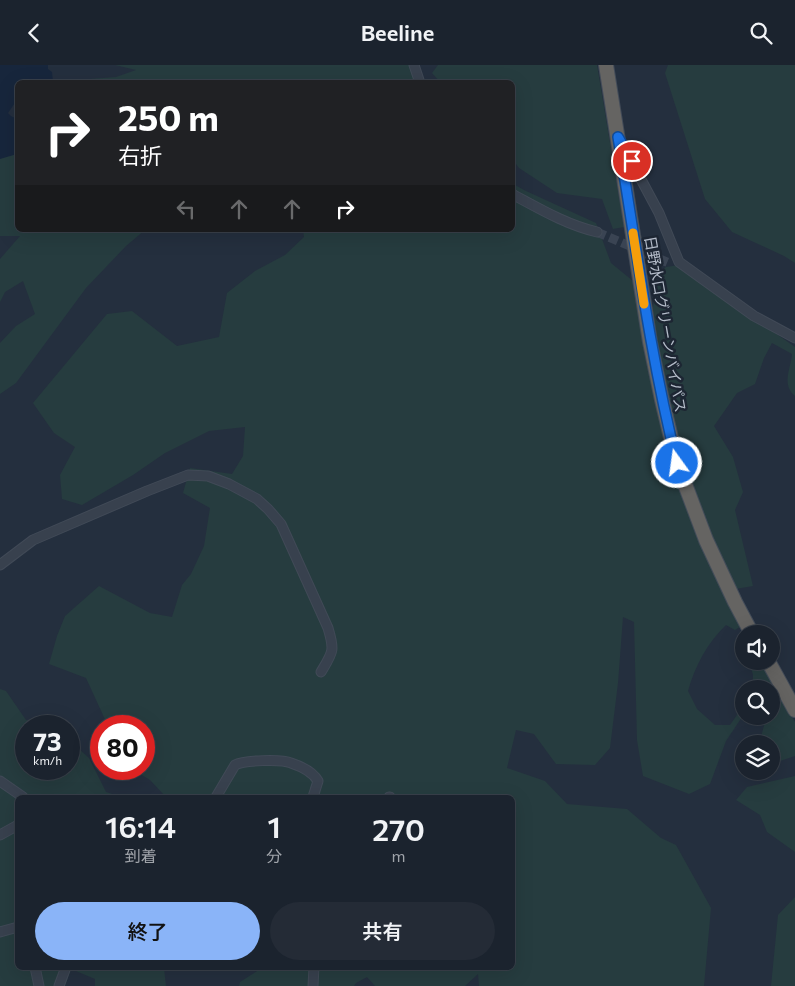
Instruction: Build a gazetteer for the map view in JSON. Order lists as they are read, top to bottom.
{
  "streets": {
    "highway": ["日野水口グリーンバイパス"]
  },
  "page": {
    "header": "Beeline",
    "turn": ["250 m", "右折"],
    "speed": "73 km/h",
    "limit": "80",
    "eta": [
      "16:14",
      "到着",
      "1",
      "分",
      "270",
      "m"
    ],
    "buttons": ["終了", "共有"]
  }
}
